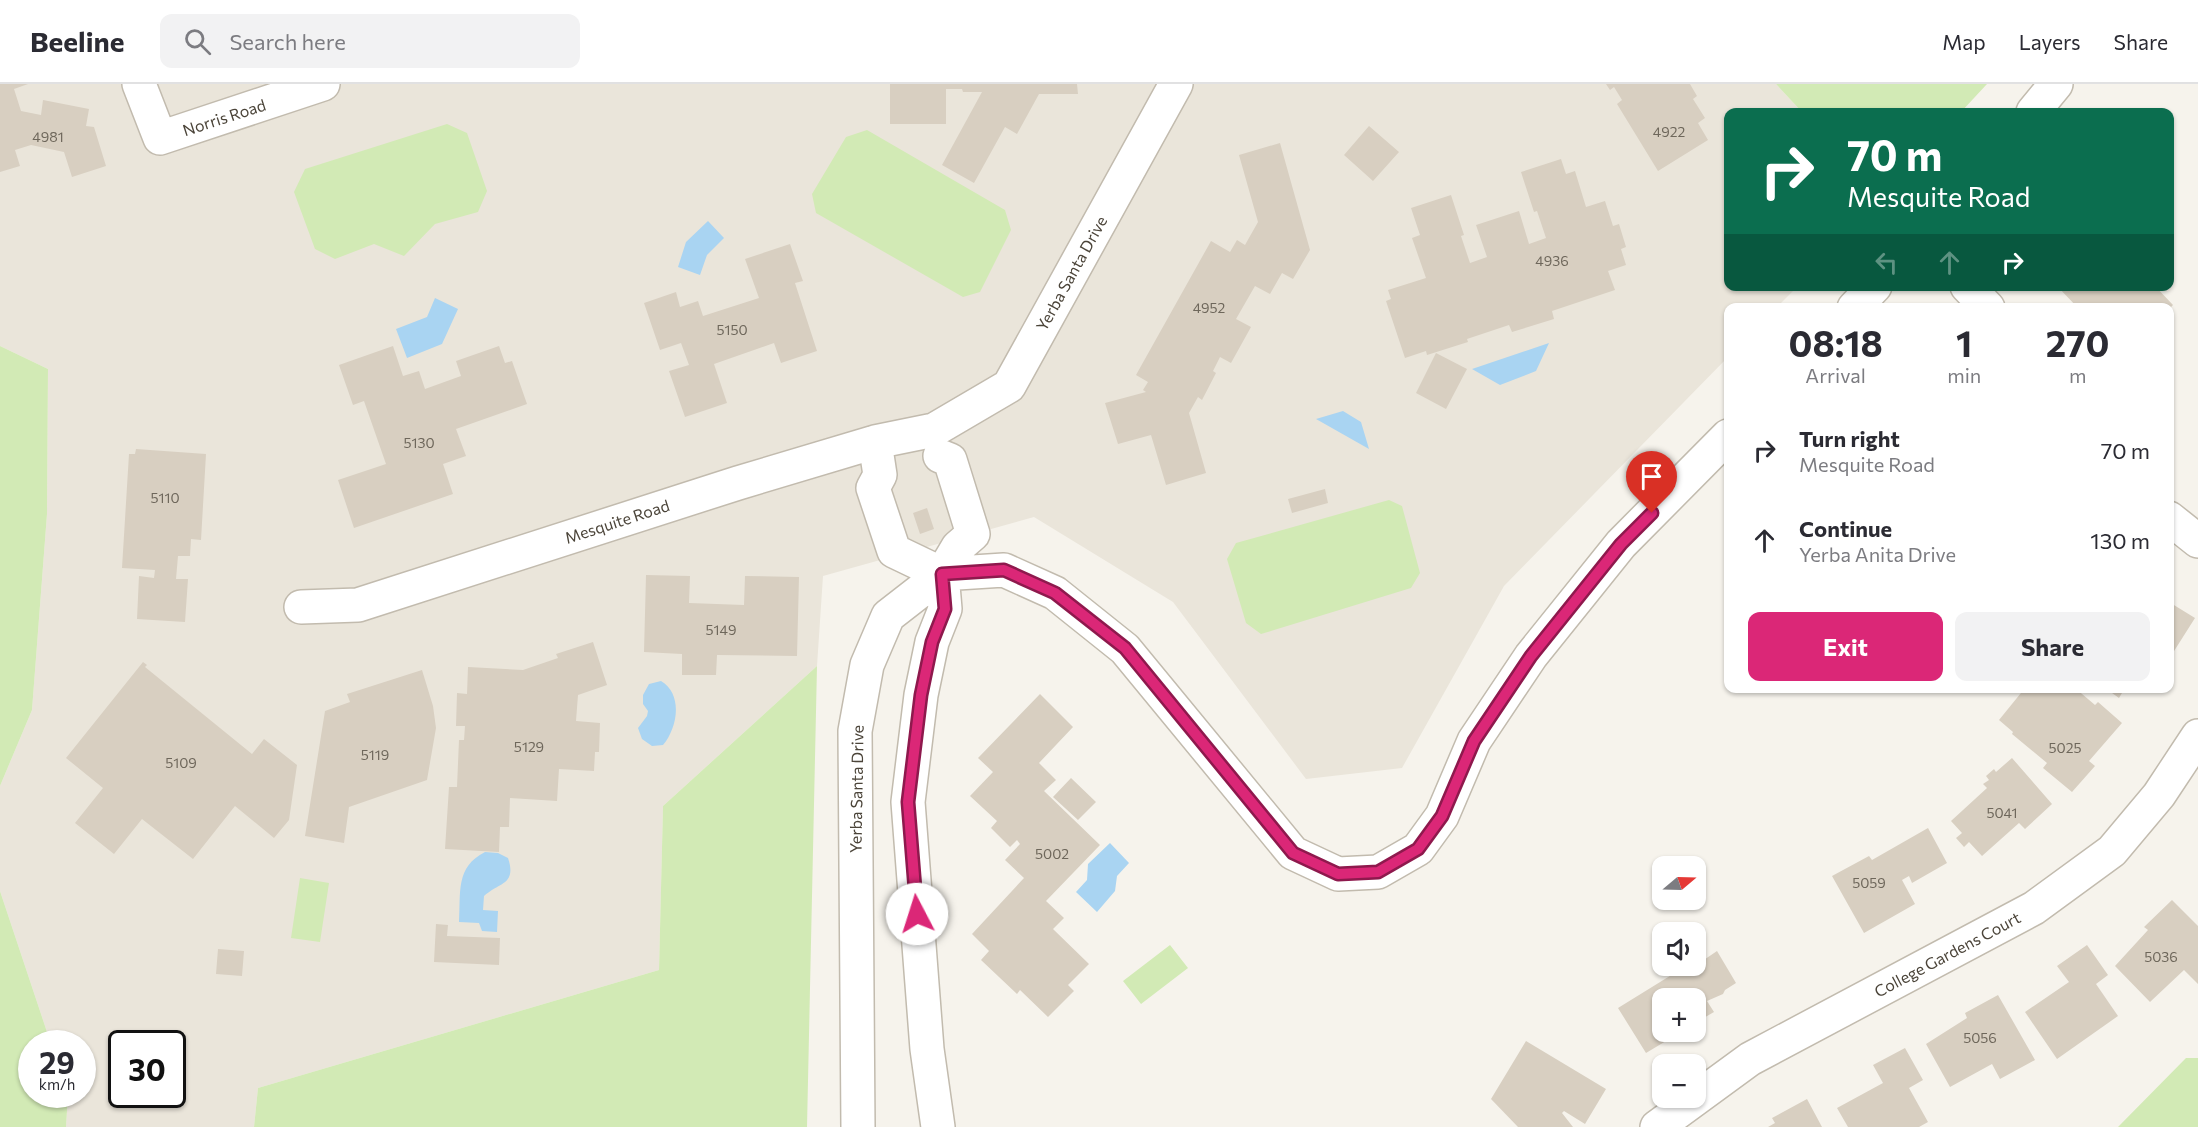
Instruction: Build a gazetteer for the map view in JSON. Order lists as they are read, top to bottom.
{
  "streets": {
    "street": [
      "Norris Road",
      "Yerba Santa Drive",
      "Mesquite Road",
      "College Gardens Court"
    ]
  },
  "crossings": [
    ["Yerba Santa Drive", "Mesquite Road"]
  ],
  "house_numbers": [
    "4922",
    "4981",
    "4936",
    "4952",
    "5150",
    "5130",
    "5110",
    "5149",
    "5129",
    "5025",
    "5119",
    "5109",
    "5041",
    "5002",
    "5059",
    "5036",
    "5056"
  ],
  "north": "right",
  "page": {
    "header": "Beeline",
    "search": "Search here",
    "nav": ["Map", "Layers", "Share"],
    "turn": ["70 m", "Mesquite Road"],
    "eta": [
      "08:18",
      "Arrival",
      "1",
      "min",
      "270",
      "m"
    ],
    "list": [
      {
        "name": "Turn right",
        "note": "Mesquite Road",
        "value": "70 m"
      },
      {
        "name": "Continue",
        "note": "Yerba Anita Drive",
        "value": "130 m"
      }
    ],
    "buttons": ["Exit", "Share"],
    "map_buttons": ["+", "−"],
    "speed": "29 km/h",
    "limit": "30"
  }
}
